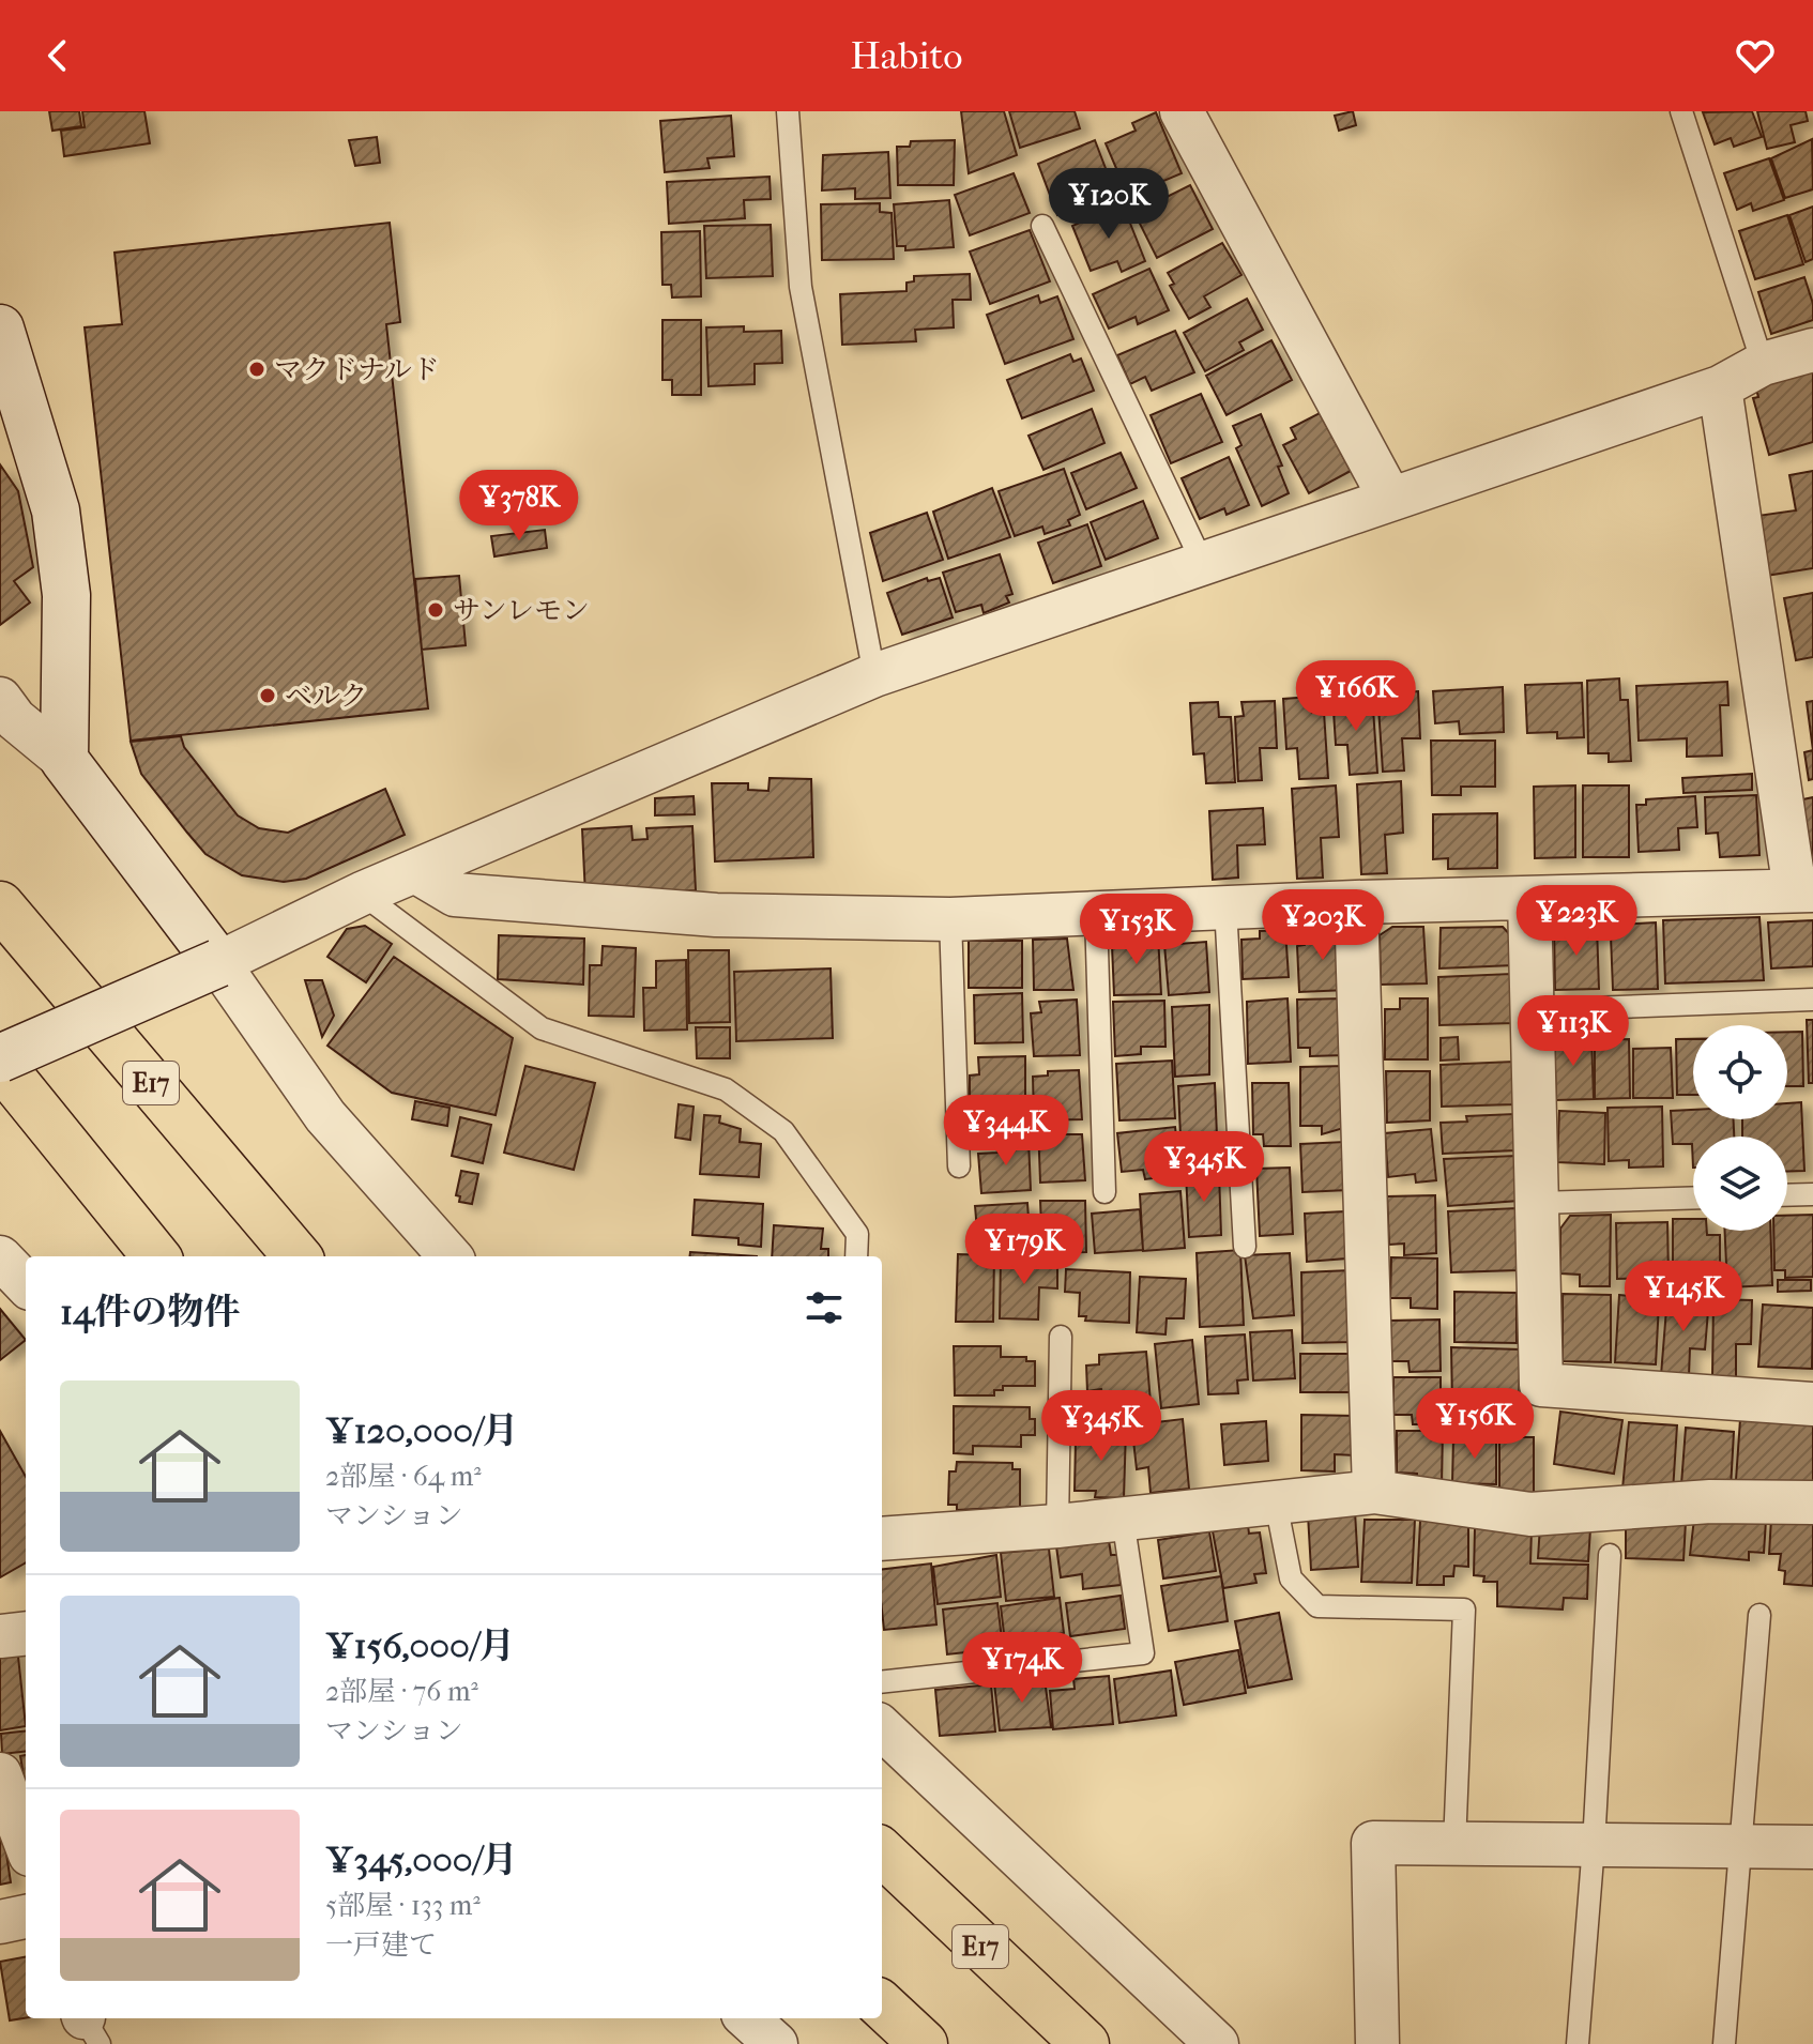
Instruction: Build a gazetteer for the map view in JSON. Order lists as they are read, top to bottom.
{
  "streets": {
    "highway": ["E17"]
  },
  "places": ["マクドナルド", "サンレモン", "ベルク"],
  "page": {
    "header": "Habito",
    "price": [
      "¥120K",
      "¥378K",
      "¥166K",
      "¥223K",
      "¥203K",
      "¥153K",
      "¥113K",
      "¥344K",
      "¥345K",
      "¥179K",
      "¥145K",
      "¥156K",
      "¥345K",
      "¥174K"
    ],
    "heading": "14件の物件",
    "list": [
      {
        "name": "¥120,000/月",
        "note": "2部屋 · 64 m² · マンション"
      },
      {
        "name": "¥156,000/月",
        "note": "2部屋 · 76 m² · マンション"
      },
      {
        "name": "¥345,000/月",
        "note": "5部屋 · 133 m² · 一戸建て"
      }
    ]
  }
}
